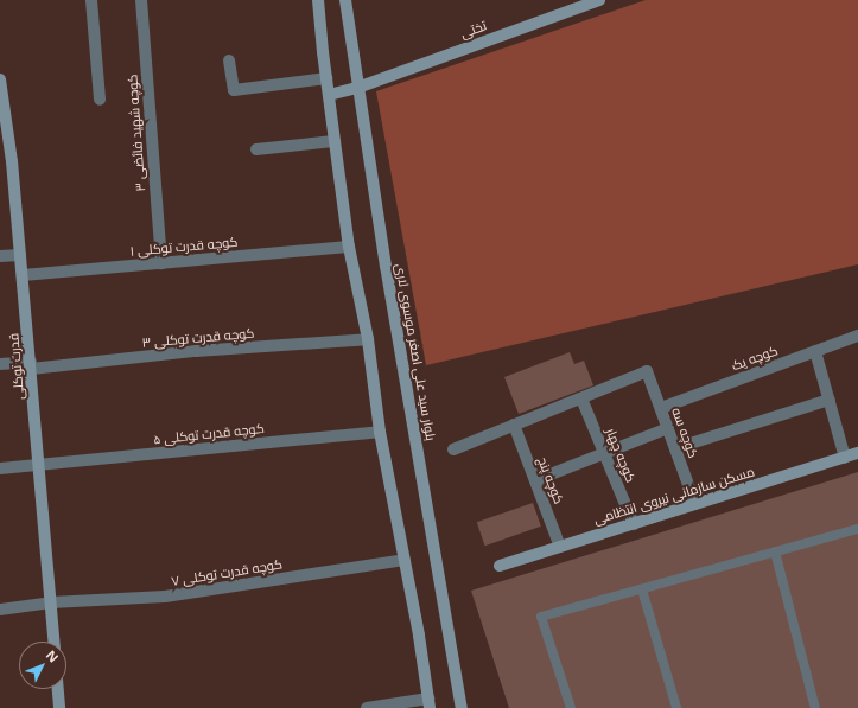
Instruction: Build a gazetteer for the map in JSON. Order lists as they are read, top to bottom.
{
  "streets": {
    "main road": [
      "تختی",
      "بلوار سید علی اصغر موسوی لاری",
      "قدرت توکلی",
      "مسکن سازمانی نیروی انتظامی"
    ],
    "street": [
      "کوچه شهید فائضی ۳",
      "کوچه قدرت توکلی ۱",
      "کوچه قدرت توکلی ۳",
      "کوچه یک",
      "کوچه سه",
      "کوچه قدرت توکلی ۵",
      "کوچه چهار",
      "کوچه پنج",
      "کوچه قدرت توکلی ۷"
    ]
  },
  "crossings": [
    ["تختی", "بلوار سید علی اصغر موسوی لاری"],
    ["کوچه شهید فائضی ۳", "کوچه قدرت توکلی ۱"],
    ["کوچه قدرت توکلی ۱", "قدرت توکلی"],
    ["کوچه قدرت توکلی ۳", "قدرت توکلی"],
    ["کوچه یک", "کوچه سه"],
    ["قدرت توکلی", "کوچه قدرت توکلی ۵"],
    ["قدرت توکلی", "کوچه قدرت توکلی ۷"],
    ["کوچه سه", "کوچه چهار"],
    ["کوچه سه", "مسکن سازمانی نیروی انتظامی"],
    ["کوچه چهار", "مسکن سازمانی نیروی انتظامی"],
    ["کوچه پنج", "مسکن سازمانی نیروی انتظامی"]
  ],
  "north": "top right"
}
